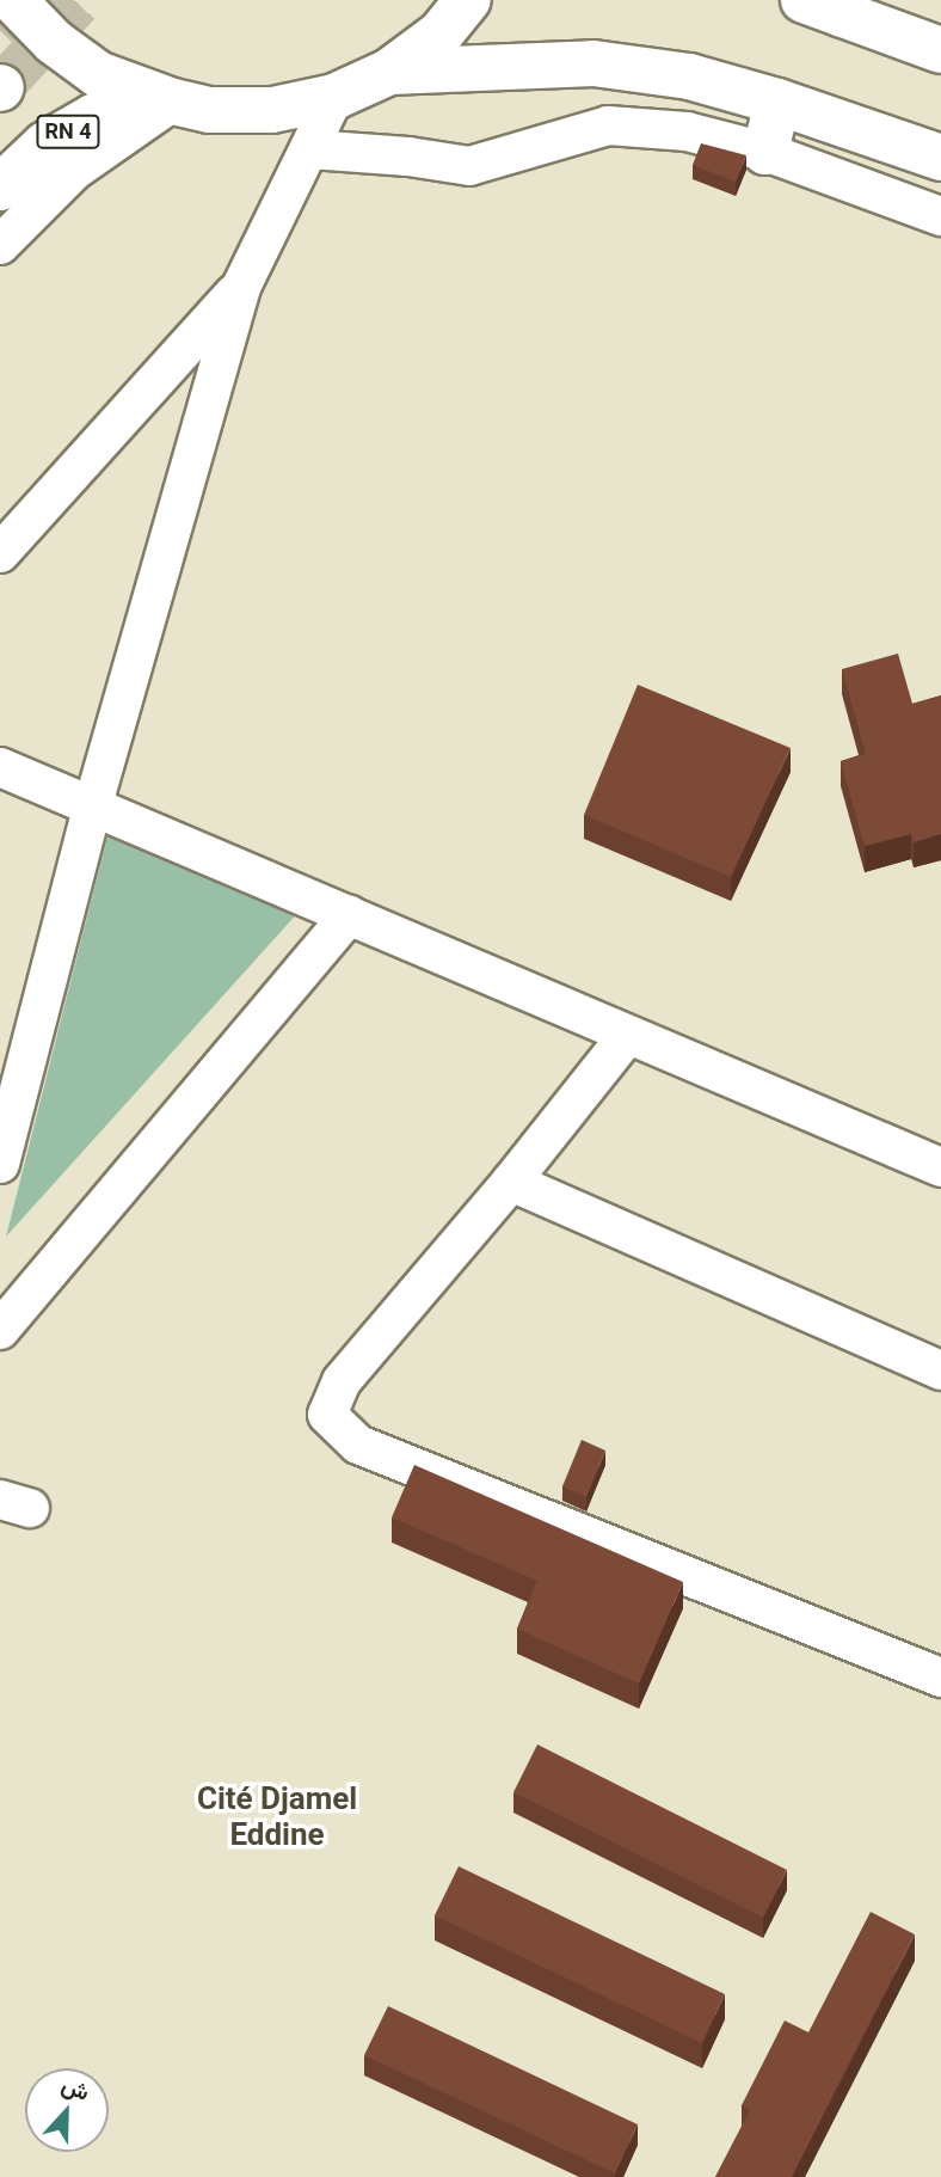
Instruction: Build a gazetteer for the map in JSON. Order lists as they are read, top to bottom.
{
  "streets": {
    "main road": ["RN 4"]
  },
  "districts": ["Cité Djamel Eddine"],
  "north": "top"
}
